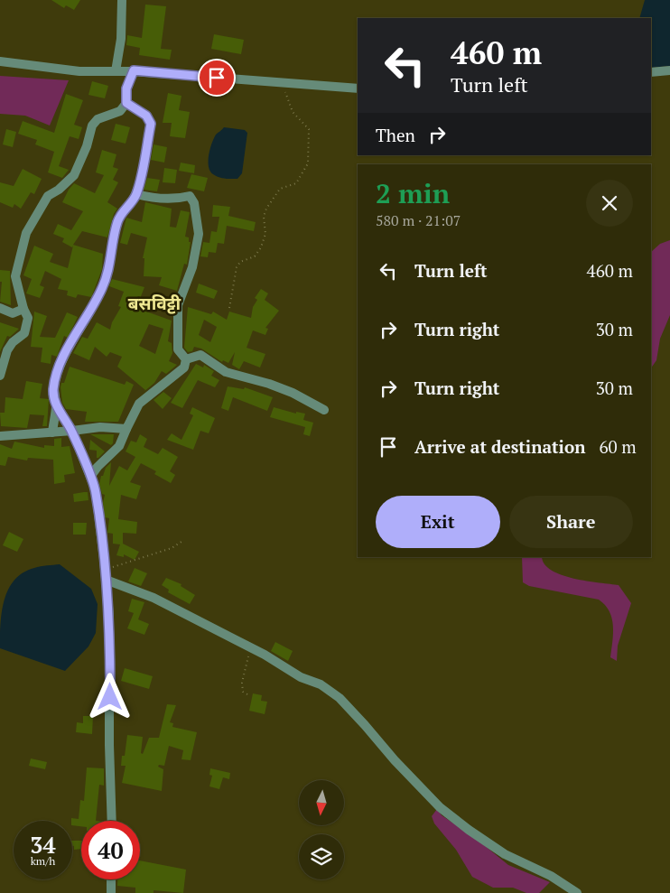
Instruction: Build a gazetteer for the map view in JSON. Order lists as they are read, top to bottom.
{
  "districts": ["बसविट्टी"],
  "north": "bottom",
  "page": {
    "turn": ["460 m", "Turn left"],
    "then": "Then",
    "heading": ["2 min", "580 m · 21:07"],
    "list": [
      {
        "name": "Turn left",
        "value": "460 m"
      },
      {
        "name": "Turn right",
        "value": "30 m"
      },
      {
        "name": "Turn right",
        "value": "30 m"
      },
      {
        "name": "Arrive at destination",
        "value": "60 m"
      }
    ],
    "buttons": ["Exit", "Share"],
    "speed": "34 km/h",
    "limit": "40"
  }
}
